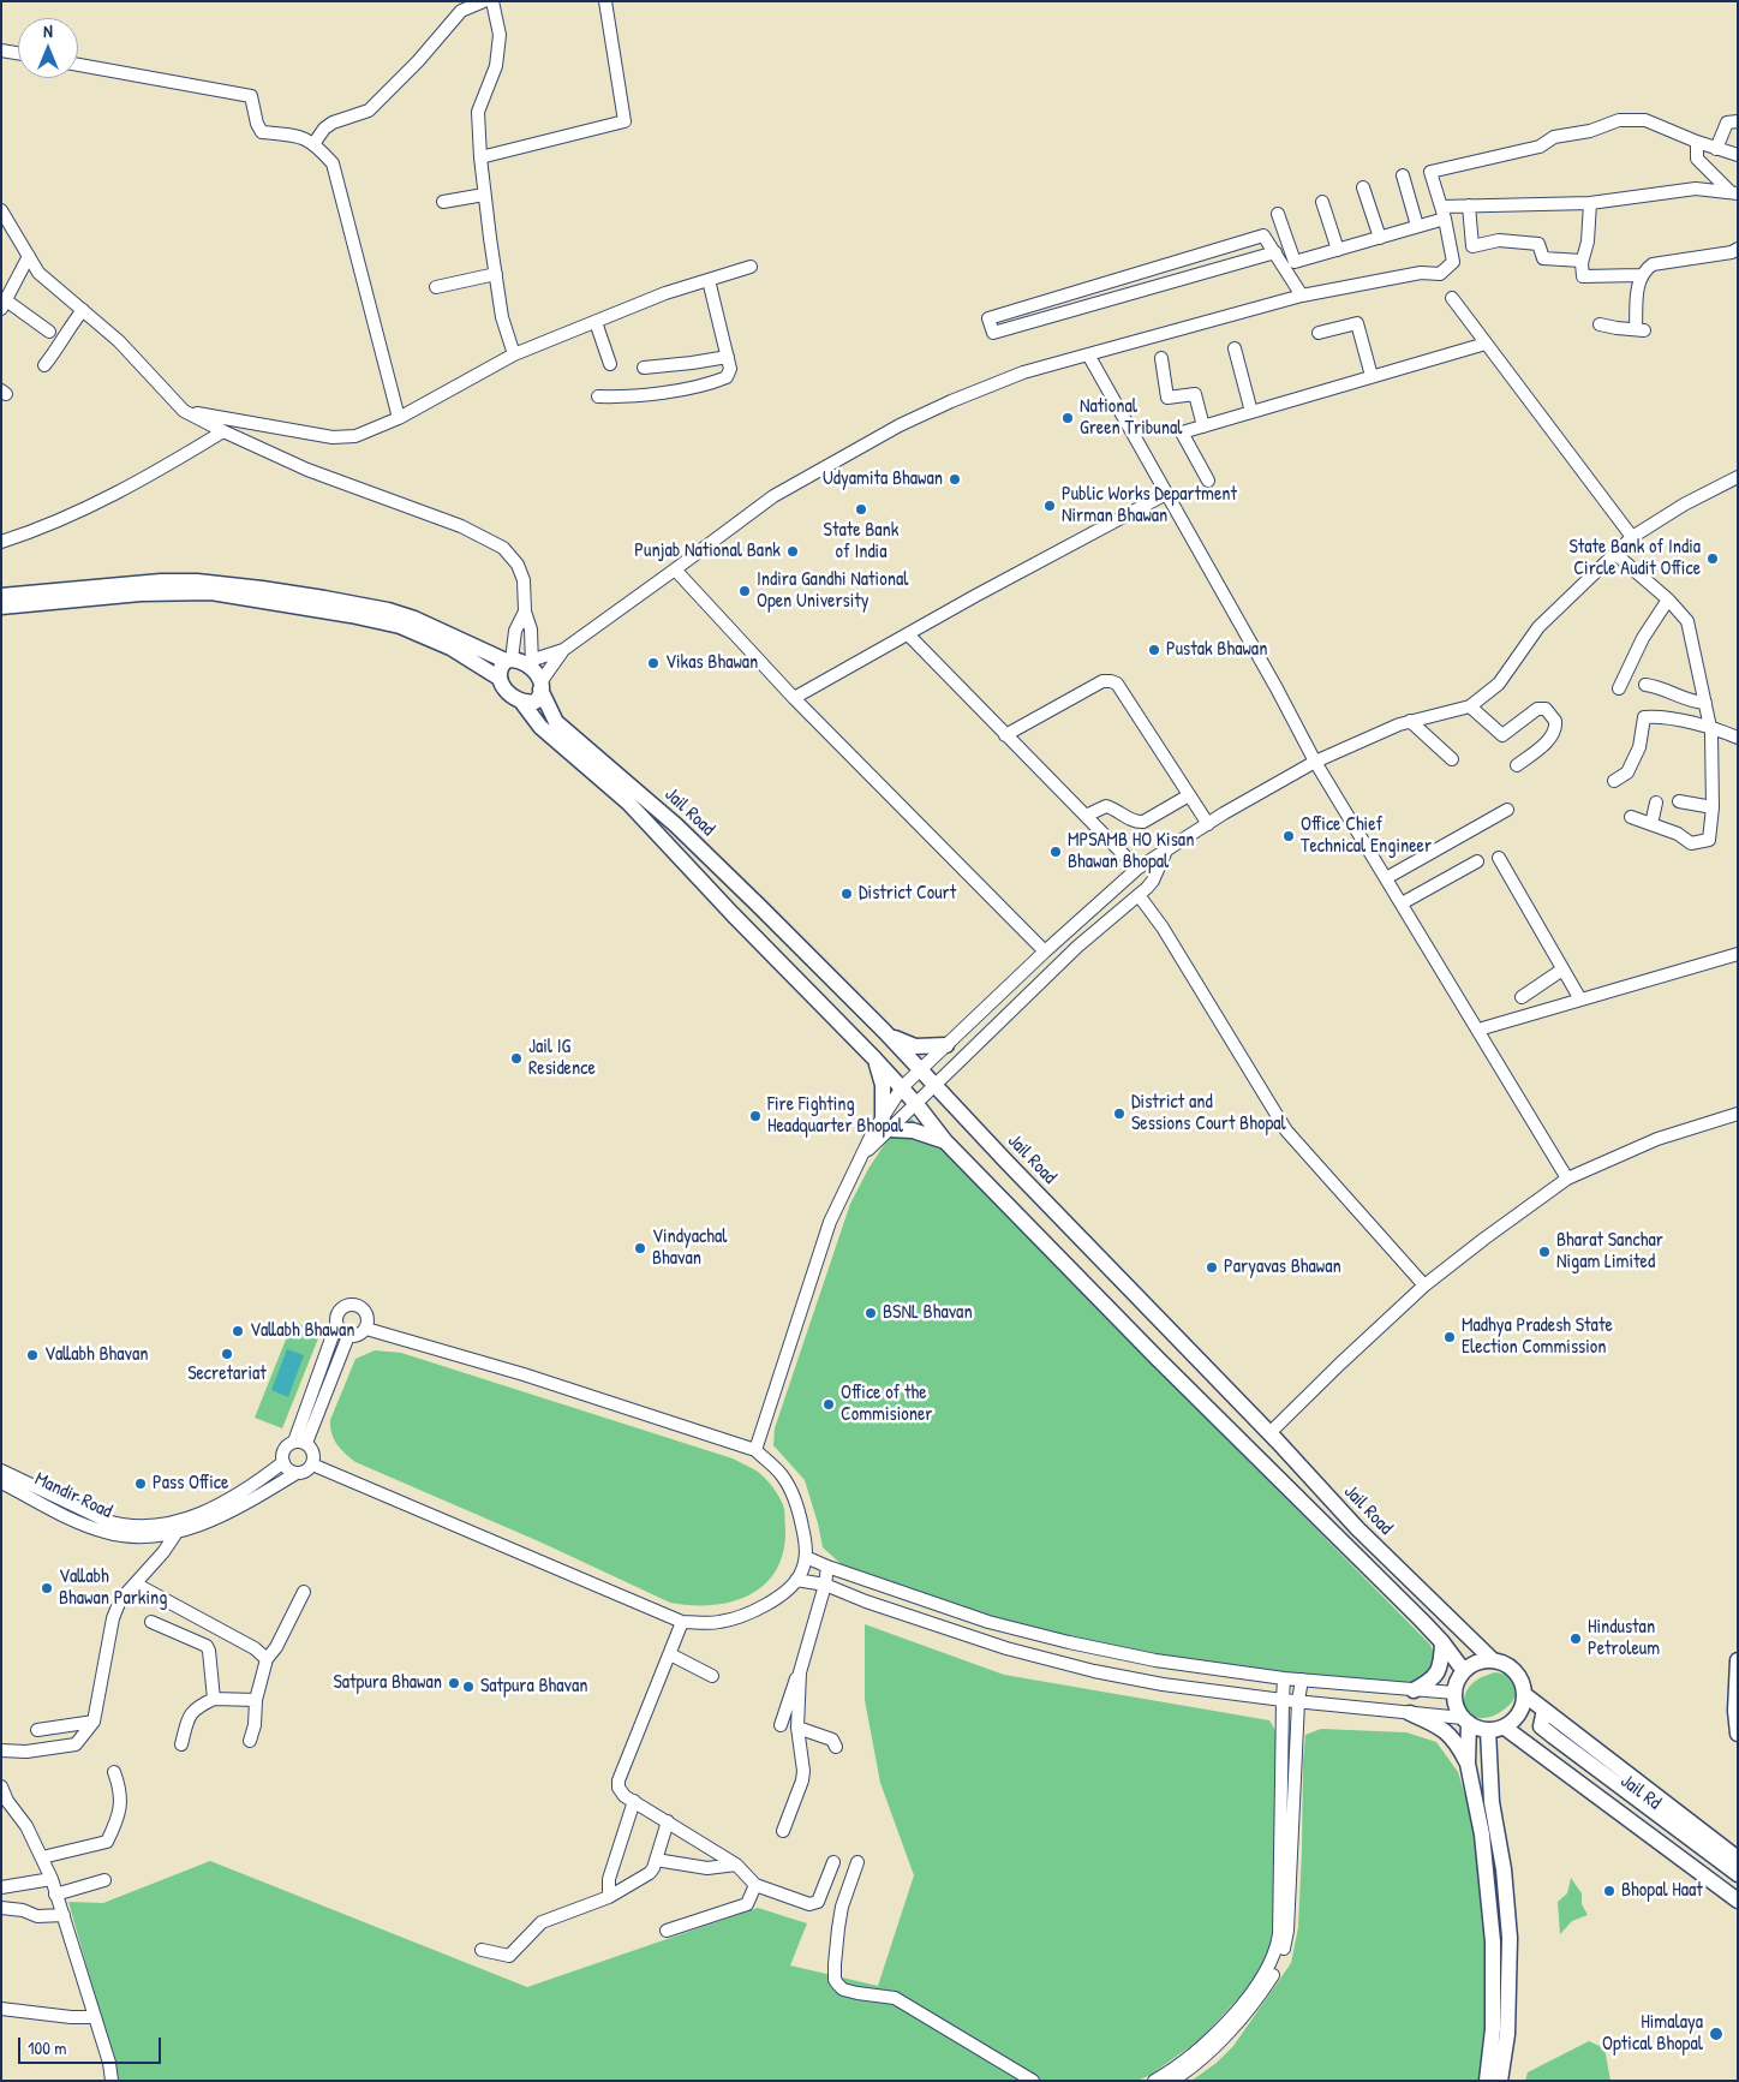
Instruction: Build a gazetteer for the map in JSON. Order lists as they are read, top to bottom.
{
  "streets": {
    "main road": ["Jail Road", "Jail Rd"],
    "street": ["Mandir Road"]
  },
  "places": [
    "National Green Tribunal",
    "Udyamita Bhawan",
    "Public Works Department Nirman Bhawan",
    "State Bank of India",
    "Punjab National Bank",
    "State Bank of India Circle Audit Office",
    "Indira Gandhi National Open University",
    "Pustak Bhawan",
    "Vikas Bhawan",
    "Office Chief Technical Engineer",
    "MPSAMB HO Kisan Bhawan Bhopal",
    "District Court",
    "Jail IG Residence",
    "District and Sessions Court Bhopal",
    "Fire Fighting Headquarter Bhopal",
    "Vindyachal Bhavan",
    "Bharat Sanchar Nigam Limited",
    "Paryavas Bhawan",
    "BSNL Bhavan",
    "Vallabh Bhawan",
    "Madhya Pradesh State Election Commission",
    "Secretariat",
    "Vallabh Bhavan",
    "Office of the Commisioner",
    "Pass Office",
    "Vallabh Bhawan Parking",
    "Hindustan Petroleum",
    "Satpura Bhawan",
    "Satpura Bhavan",
    "Bhopal Haat",
    "Himalaya Optical Bhopal"
  ],
  "scale_bar": "100 m",
  "north": "top"
}
